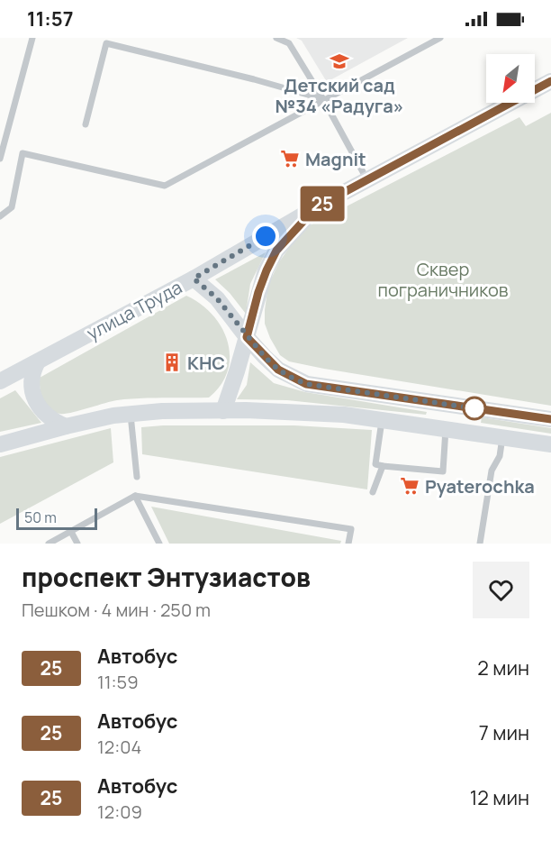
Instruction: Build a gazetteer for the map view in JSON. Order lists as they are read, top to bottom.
{
  "streets": {
    "main road": ["улица Труда"]
  },
  "parks": ["Сквер пограничников"],
  "places": {
    "school or university": ["Детский сад №34 «Радуга»"],
    "supermarket": ["Magnit", "Pyaterochka"],
    "building": ["КНС"]
  },
  "lines": ["bus line 25"],
  "scale_bar": "50 m",
  "north": "bottom left",
  "page": {
    "status": "11:57",
    "on_map": "25",
    "scale": "50 m",
    "heading": ["проспект Энтузиастов", "Пешком · 4 мин · 250 m"],
    "list": [
      {
        "mark": "25",
        "name": "Автобус",
        "note": "11:59",
        "value": "2 мин"
      },
      {
        "mark": "25",
        "name": "Автобус",
        "note": "12:04",
        "value": "7 мин"
      },
      {
        "mark": "25",
        "name": "Автобус",
        "note": "12:09",
        "value": "12 мин"
      }
    ]
  }
}
